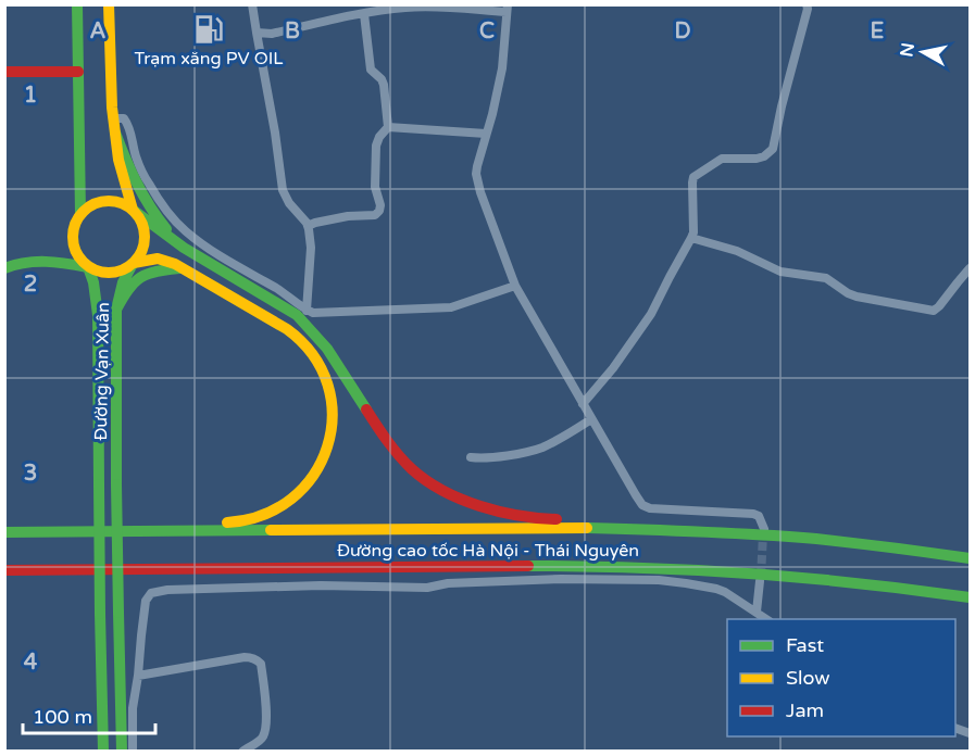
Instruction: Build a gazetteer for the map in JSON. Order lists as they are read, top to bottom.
{
  "streets": {
    "main road": ["Đường Vạn Xuân", "Đường cao tốc Hà Nội - Thái Nguyên"]
  },
  "places": {
    "fuel station": ["Trạm xăng PV OIL"]
  },
  "legend": ["Fast", "Slow", "Jam"],
  "scale_bar": "100 m",
  "north": "left",
  "grid": {
    "columns": [
      "A",
      "B",
      "C",
      "D",
      "E"
    ],
    "rows": [
      "1",
      "2",
      "3",
      "4"
    ]
  }
}
